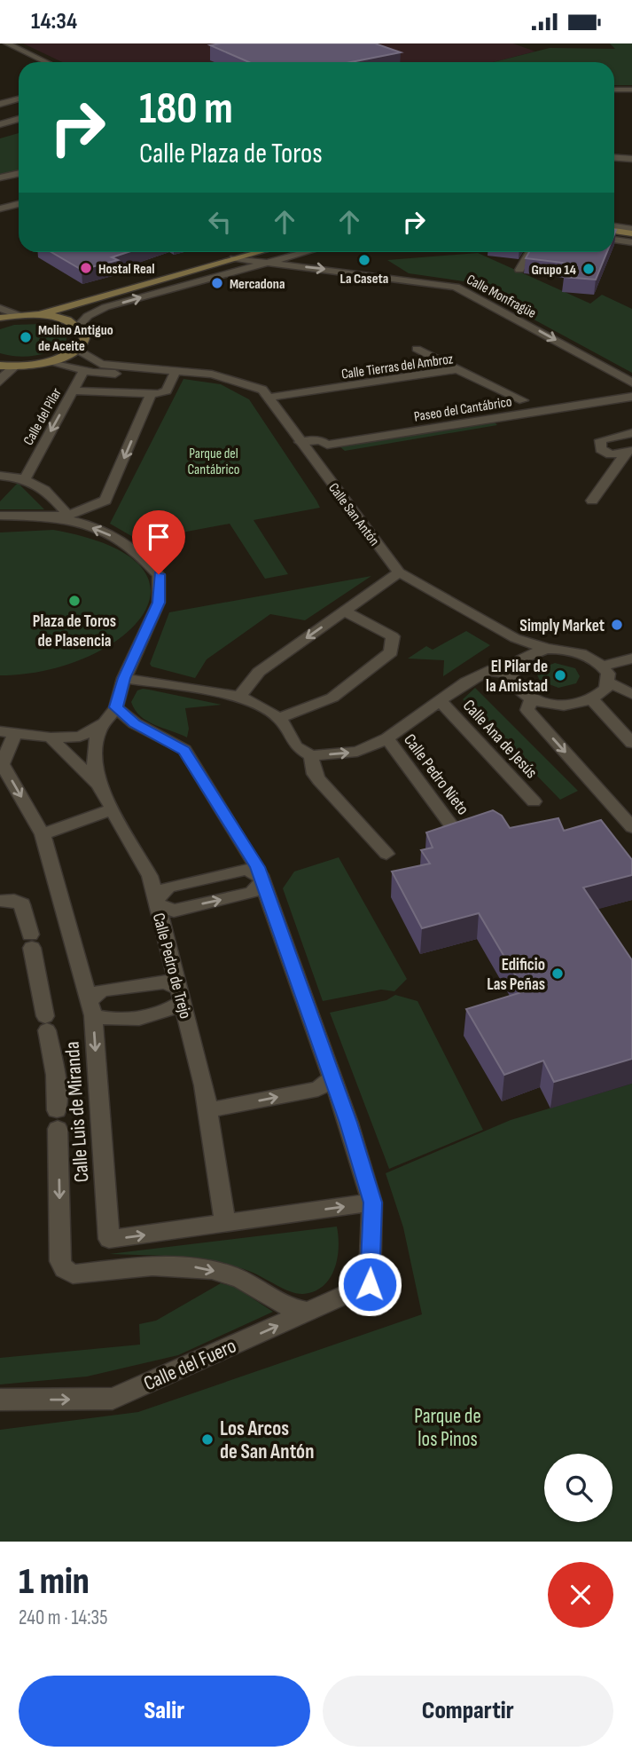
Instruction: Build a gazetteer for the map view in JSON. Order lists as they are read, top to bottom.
{
  "streets": {
    "street": [
      "Calle Monfragüe",
      "Calle Tierras del Ambroz",
      "Paseo del Cantábrico",
      "Calle del Pilar",
      "Calle San Antón",
      "Calle Ana de Jesús",
      "Calle Pedro Nieto",
      "Calle Pedro de Trejo",
      "Calle Luis de Miranda",
      "Calle del Fuero"
    ]
  },
  "crossings": [
    ["Calle Tierras del Ambroz", "Calle San Antón"],
    ["Paseo del Cantábrico", "Calle San Antón"],
    ["Calle del Pilar", "Calle San Antón"],
    ["Calle Pedro de Trejo", "Calle Luis de Miranda"],
    ["Calle Luis de Miranda", "Calle del Fuero"]
  ],
  "one_way": ["Calle Monfragüe", "Calle del Fuero"],
  "parks": ["Parque del Cantábrico", "Parque de los Pinos"],
  "places": [
    "La Caseta",
    "Hostal Real",
    "Grupo 14",
    "Mercadona",
    "Molino Antiguo de Aceite",
    "Plaza de Toros de Plasencia",
    "Simply Market",
    "El Pilar de la Amistad",
    "Edificio Las Peñas",
    "Los Arcos de San Antón"
  ],
  "page": {
    "status": "14:34",
    "turn": ["180 m", "Calle Plaza de Toros"],
    "heading": ["1 min", "240 m · 14:35"],
    "buttons": ["Salir", "Compartir"]
  }
}
